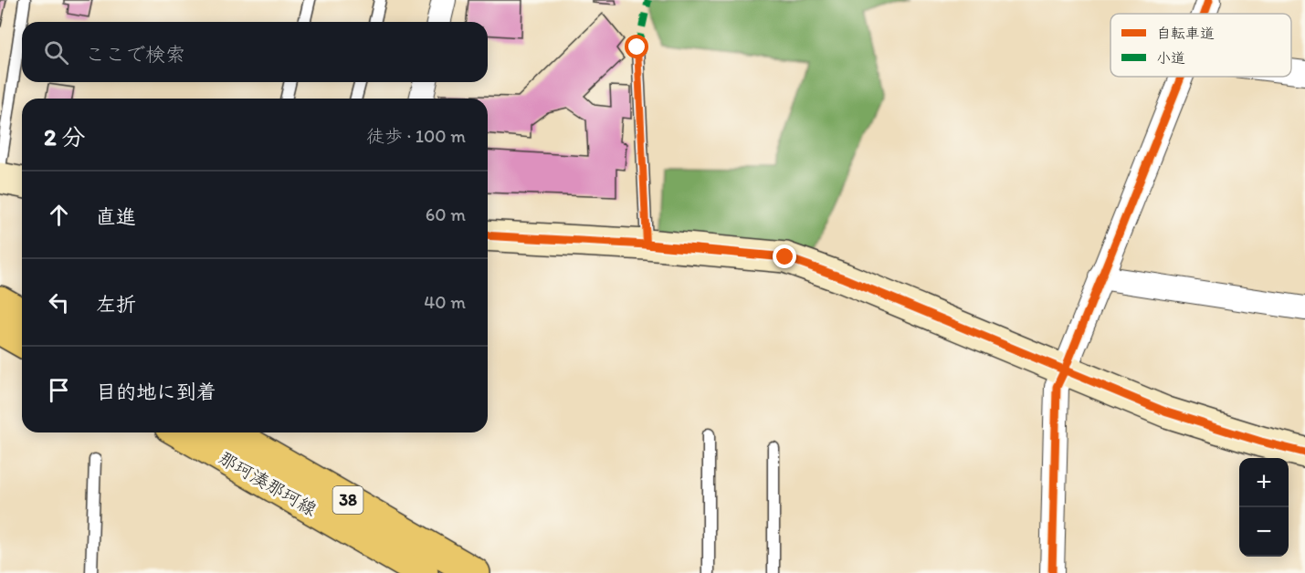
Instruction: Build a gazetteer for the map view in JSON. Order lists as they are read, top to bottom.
{
  "streets": {
    "main road": ["那珂湊那珂線", "38"]
  },
  "legend": ["自転車道", "小道"],
  "page": {
    "search": "ここで検索",
    "heading": ["2 分", "徒歩 · 100 m"],
    "list": [
      ["直進", "60 m"],
      ["左折", "40 m"],
      "目的地に到着"
    ],
    "map_buttons": ["+", "−"]
  }
}
